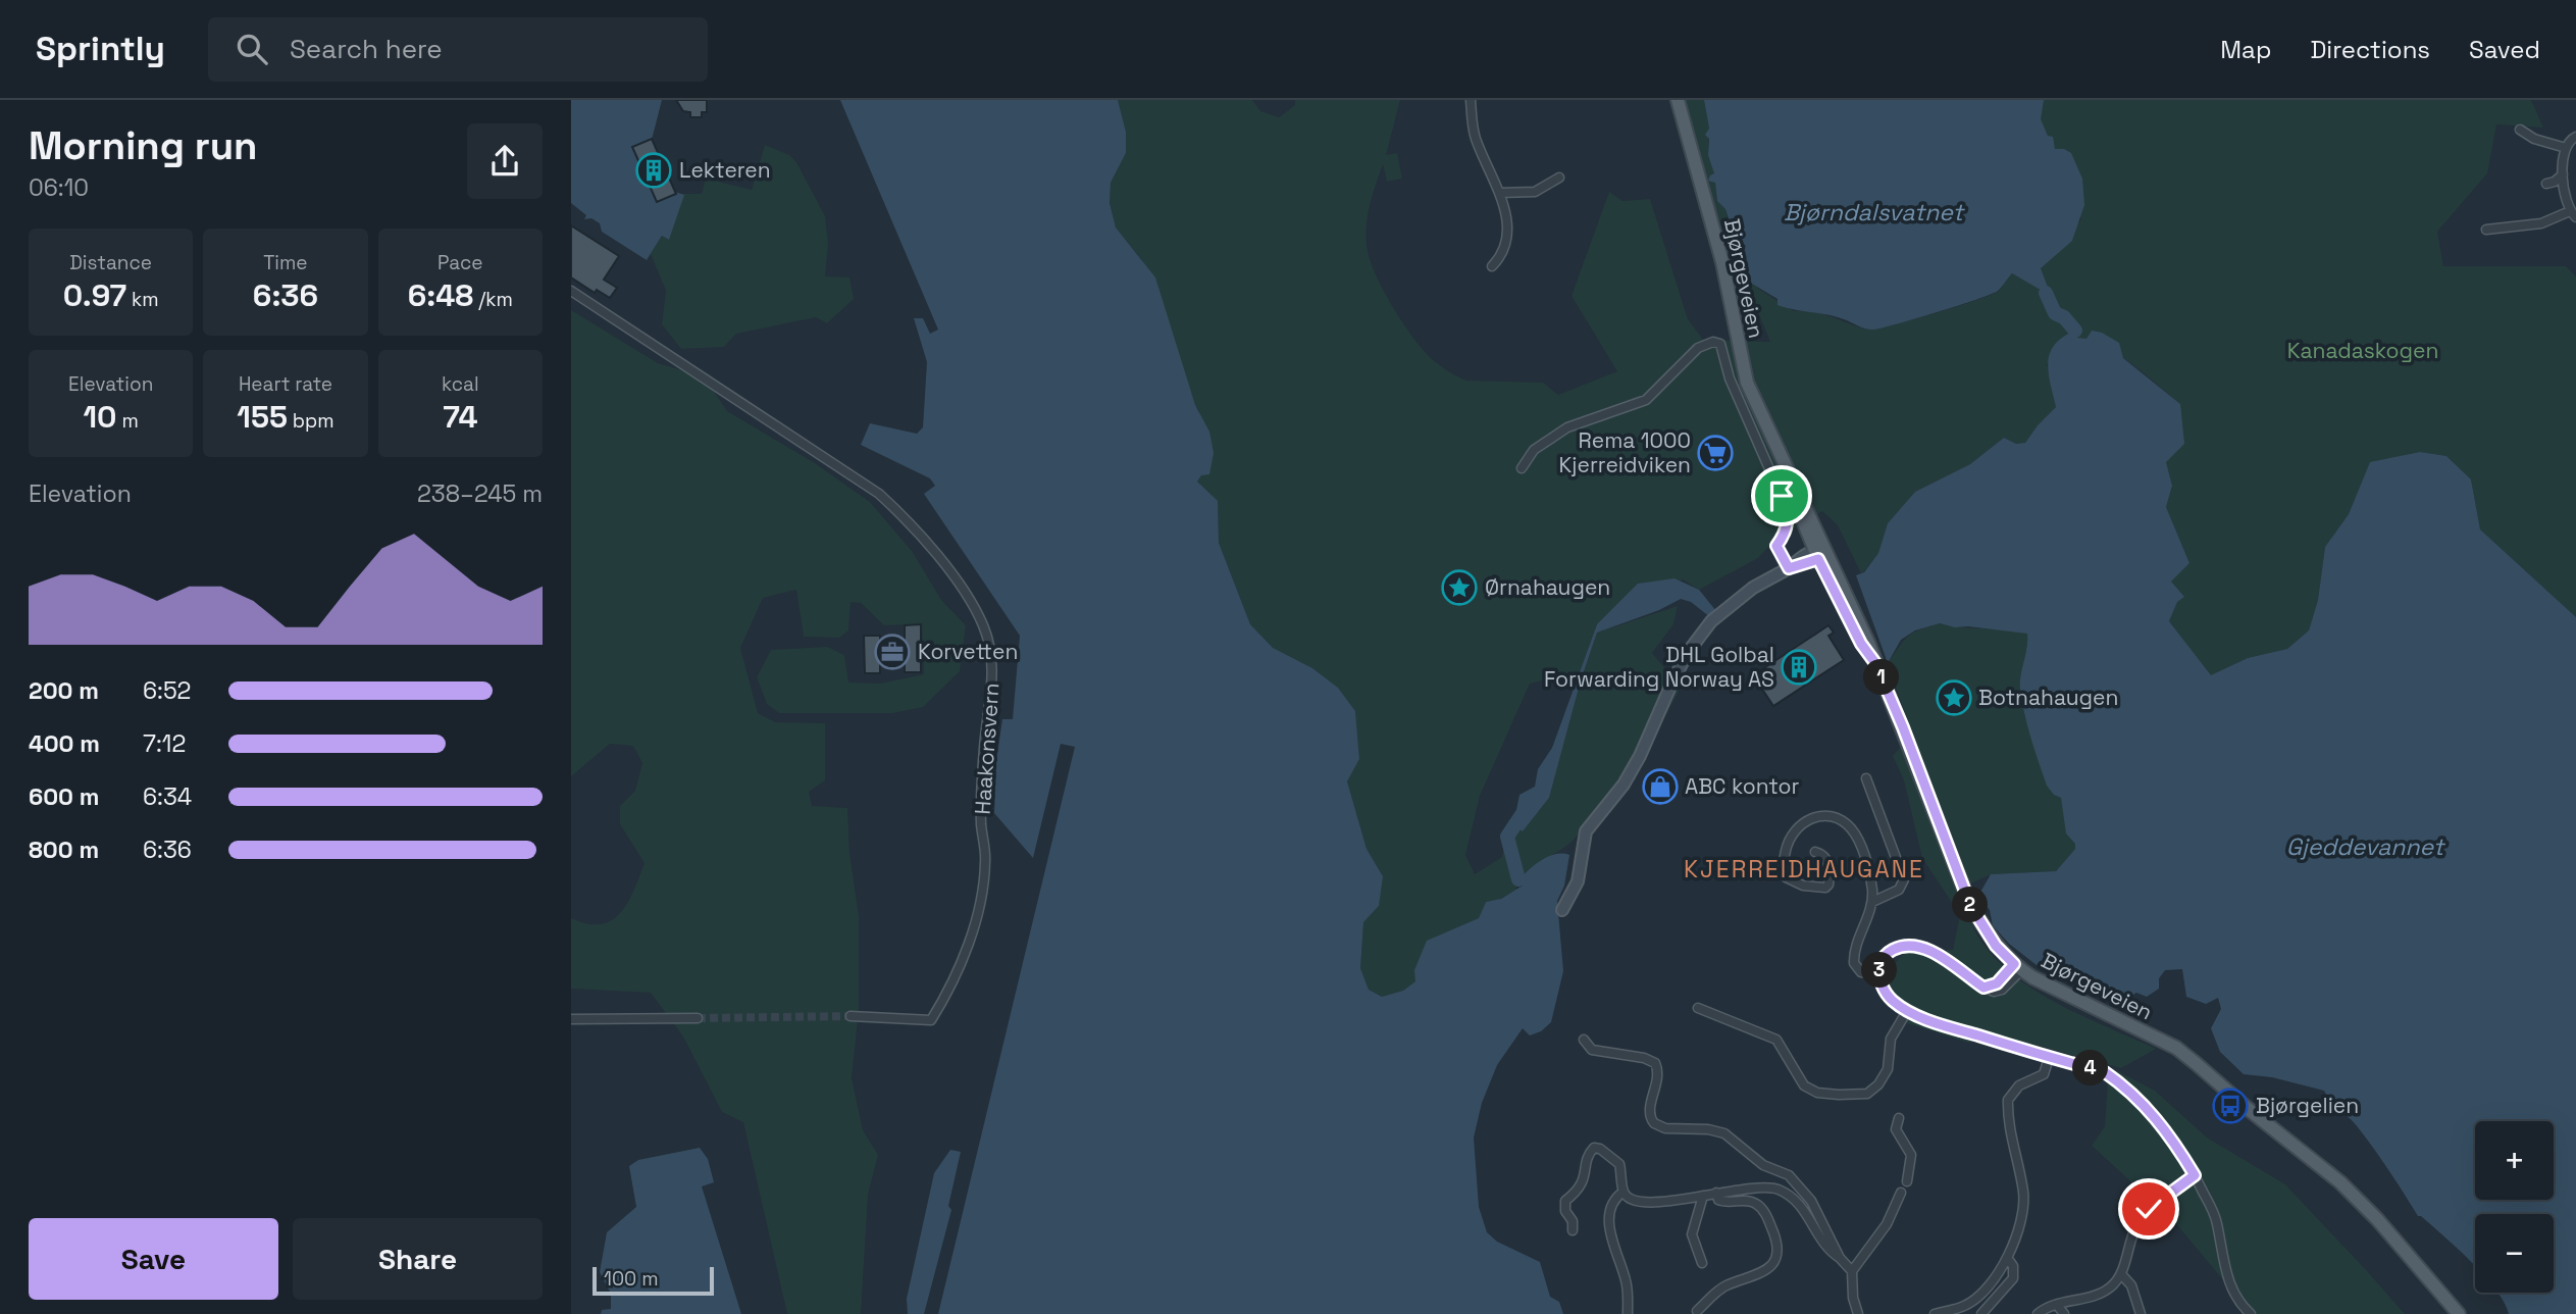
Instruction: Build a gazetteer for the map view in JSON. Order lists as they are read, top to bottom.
{
  "streets": {
    "main road": ["Bjørgeveien"],
    "street": ["Haakonsvern"]
  },
  "districts": ["KJERREIDHAUGANE"],
  "water": ["Bjørndalsvatnet", "Gjeddevannet"],
  "parks": ["Kanadaskogen"],
  "places": {
    "building": ["Lekteren", "DHL Golbal Forwarding Norway AS"],
    "supermarket": ["Rema 1000 Kjerreidviken"],
    "place": ["Ørnahaugen", "Botnahaugen"],
    "office": ["Korvetten"],
    "shop": ["ABC kontor"],
    "bus stop": ["Bjørgelien"]
  },
  "scale_bar": "100 m",
  "page": {
    "header": "Sprintly",
    "search": "Search here",
    "nav": ["Map", "Directions", "Saved"],
    "heading": ["Morning run", "06:10"],
    "stats": [
      ["Distance", "0.97 km"],
      ["Time", "6:36"],
      ["Pace", "6:48 /km"],
      ["Elevation", "10 m"],
      ["Heart rate", "155 bpm"],
      ["kcal", "74"]
    ],
    "chart": ["Elevation", "238–245 m"],
    "pins": [
      "1",
      "2",
      "3",
      "4"
    ],
    "list": [
      {
        "name": "200 m",
        "note": "6:52"
      },
      {
        "name": "400 m",
        "note": "7:12"
      },
      {
        "name": "600 m",
        "note": "6:34"
      },
      {
        "name": "800 m",
        "note": "6:36"
      }
    ],
    "map_buttons": ["+", "−"],
    "buttons": ["Save", "Share"],
    "scale": "100 m"
  }
}
